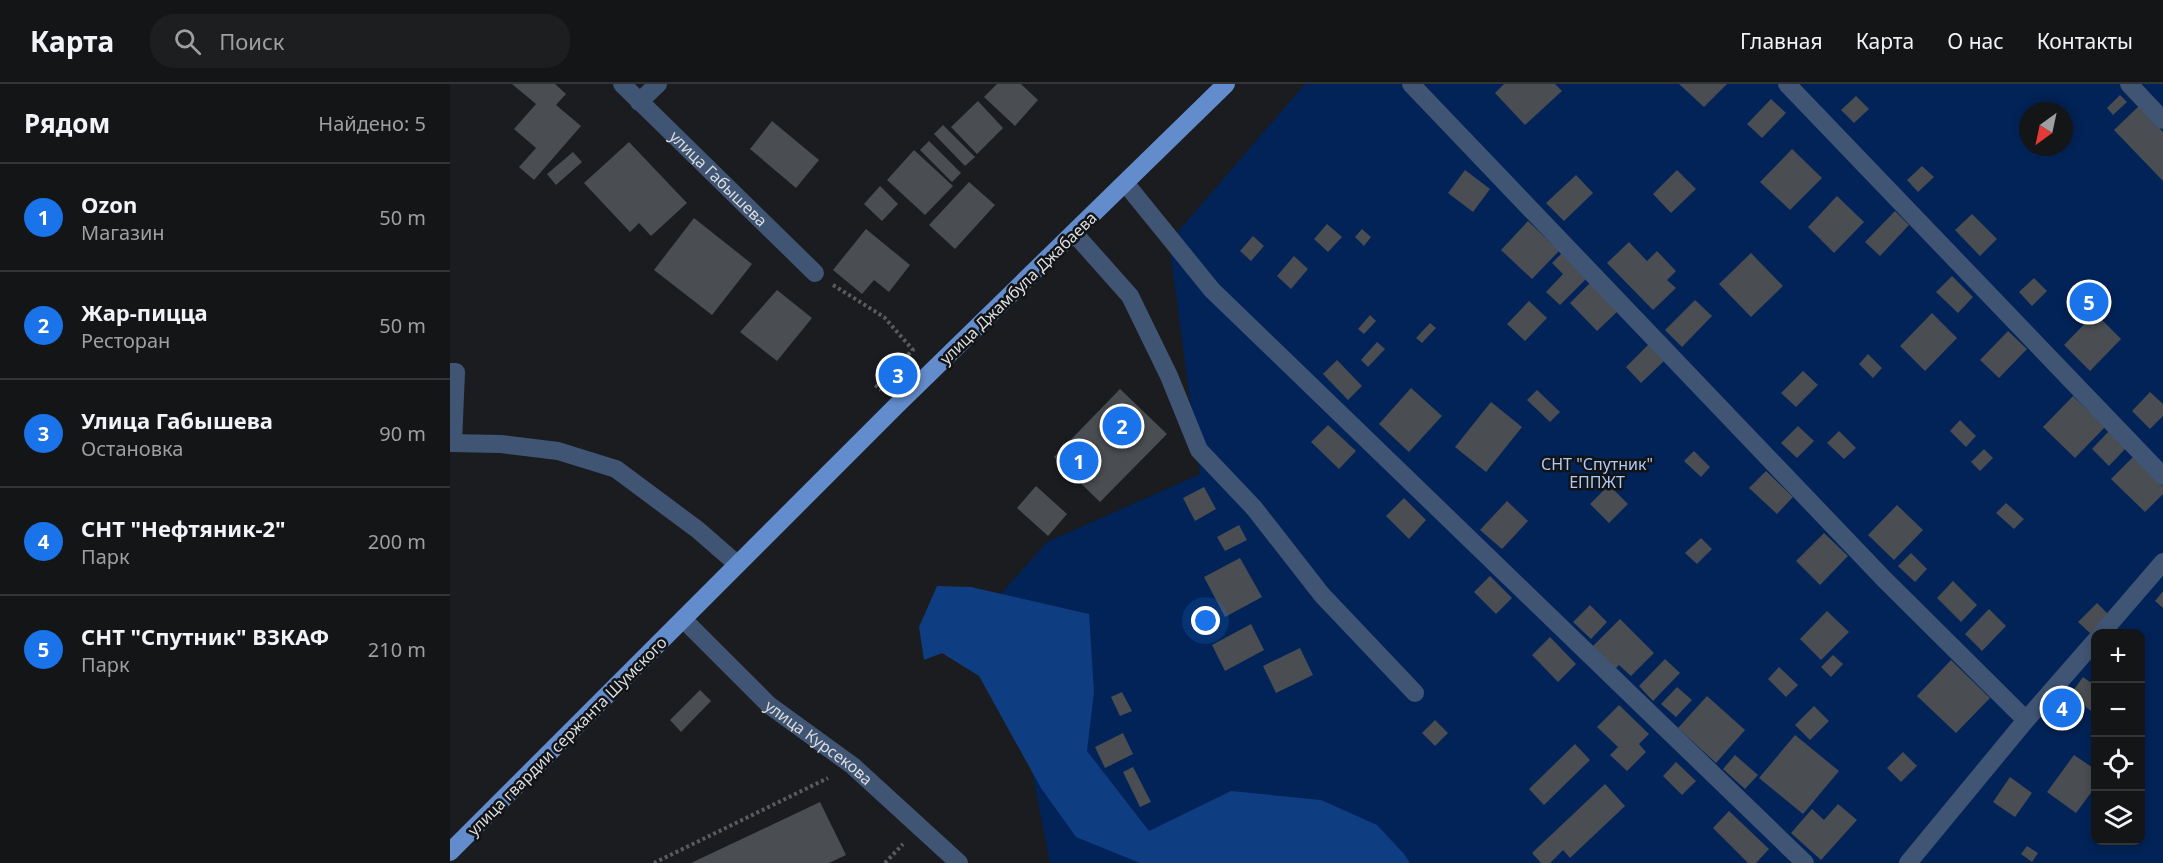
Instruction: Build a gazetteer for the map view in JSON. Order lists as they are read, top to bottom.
{
  "streets": {
    "main road": ["улица Джамбула Джабаева", "улица гвардии сержанта Шумского"],
    "street": ["улица Габышева", "улица Курсекова"]
  },
  "crossings": [
    ["улица Джамбула Джабаева", "улица гвардии сержанта Шумского"],
    ["улица Джамбула Джабаева", "улица Курсекова"],
    ["улица гвардии сержанта Шумского", "улица Курсекова"]
  ],
  "parks": ["СНТ \"Спутник\" ЕППЖТ"],
  "north": "bottom left",
  "page": {
    "header": "Карта",
    "search": "Поиск",
    "nav": [
      "Главная",
      "Карта",
      "О нас",
      "Контакты"
    ],
    "heading": ["Рядом", "Найдено: 5"],
    "list": [
      {
        "mark": "1",
        "name": "Ozon",
        "note": "Магазин",
        "value": "50 m"
      },
      {
        "mark": "2",
        "name": "Жар-пицца",
        "note": "Ресторан",
        "value": "50 m"
      },
      {
        "mark": "3",
        "name": "Улица Габышева",
        "note": "Остановка",
        "value": "90 m"
      },
      {
        "mark": "4",
        "name": "СНТ \"Нефтяник-2\"",
        "note": "Парк",
        "value": "200 m"
      },
      {
        "mark": "5",
        "name": "СНТ \"Спутник\" ВЗКАФ",
        "note": "Парк",
        "value": "210 m"
      }
    ],
    "pins": [
      "5",
      "3",
      "2",
      "1",
      "4"
    ],
    "map_buttons": ["+", "−"]
  }
}
